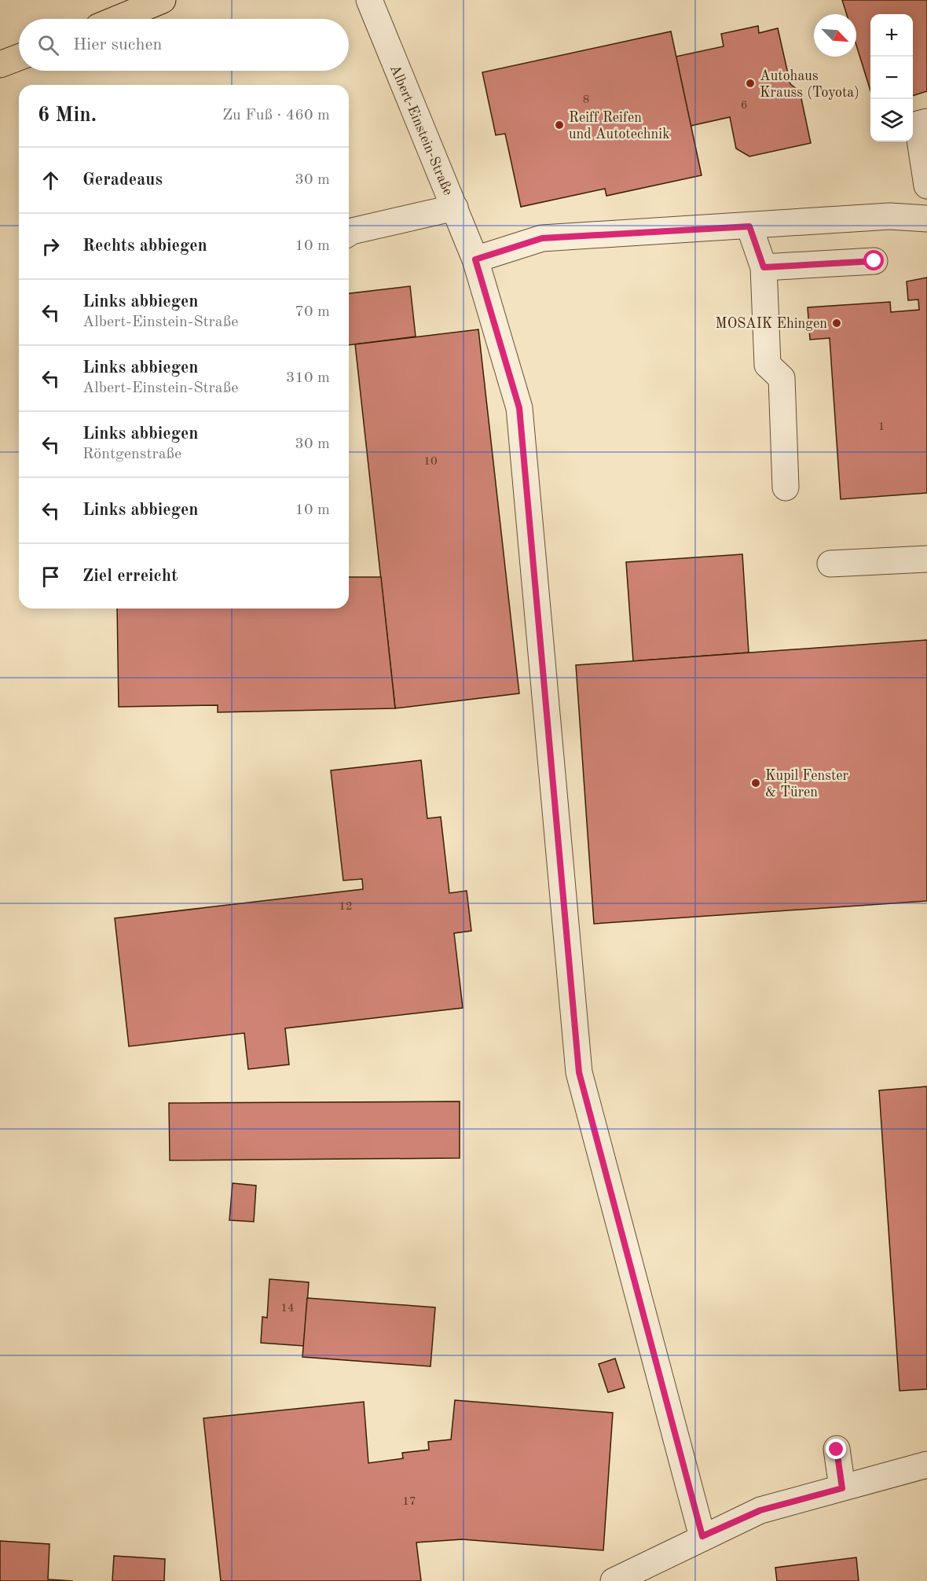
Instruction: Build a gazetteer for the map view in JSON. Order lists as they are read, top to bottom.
{
  "streets": {
    "street": ["Albert-Einstein-Straße"]
  },
  "places": [
    "Autohaus Krauss (Toyota)",
    "Reiff Reifen und Autotechnik",
    "MOSAIK Ehingen",
    "Kupil Fenster & Türen"
  ],
  "house_numbers": [
    "8",
    "6",
    "1",
    "10",
    "12",
    "14",
    "17"
  ],
  "north": "bottom right",
  "page": {
    "map_buttons": ["+", "−"],
    "search": "Hier suchen",
    "heading": ["6 Min.", "Zu Fuß · 460 m"],
    "list": [
      ["Geradeaus", "30 m"],
      ["Rechts abbiegen", "10 m"],
      ["Links abbiegen", "Albert-Einstein-Straße", "70 m"],
      ["Links abbiegen", "Albert-Einstein-Straße", "310 m"],
      ["Links abbiegen", "Röntgenstraße", "30 m"],
      ["Links abbiegen", "10 m"],
      "Ziel erreicht"
    ]
  }
}
